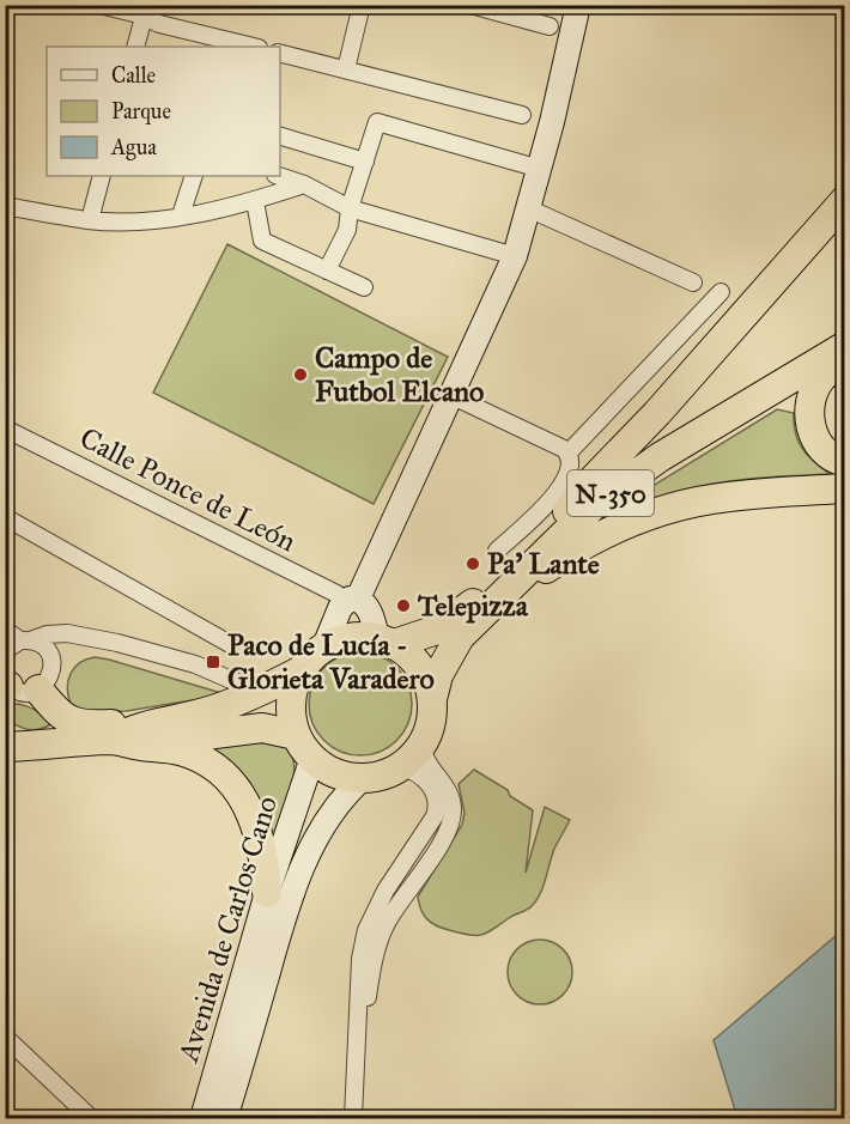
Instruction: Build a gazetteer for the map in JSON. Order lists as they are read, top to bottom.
{
  "streets": {
    "highway": ["N-350"],
    "street": ["Calle Ponce de León", "Avenida de Carlos Cano"]
  },
  "crossings": [
    ["N-350", "Avenida de Carlos Cano"]
  ],
  "places": {
    "other": ["Campo de Futbol Elcano", "Pa' Lante", "Telepizza"],
    "transit": ["Paco de Lucía - Glorieta Varadero"]
  },
  "legend": ["Calle", "Parque", "Agua"]
}
